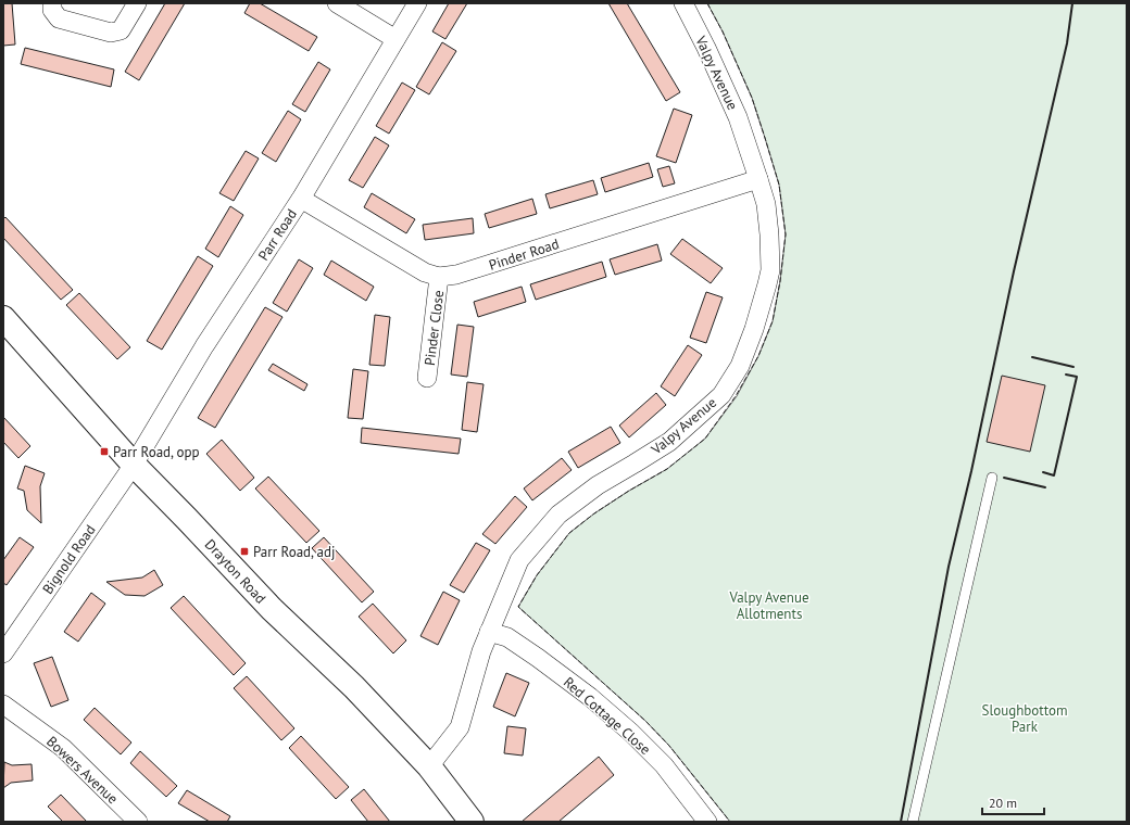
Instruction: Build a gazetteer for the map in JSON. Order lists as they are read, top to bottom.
{
  "streets": {
    "main road": ["Drayton Road"],
    "street": [
      "Valpy Avenue",
      "Parr Road",
      "Pinder Road",
      "Pinder Close",
      "Bignold Road",
      "Red Cottage Close",
      "Bowers Avenue"
    ]
  },
  "crossings": [
    ["Valpy Avenue", "Pinder Road"],
    ["Valpy Avenue", "Drayton Road"],
    ["Valpy Avenue", "Red Cottage Close"],
    ["Parr Road", "Bignold Road"],
    ["Parr Road", "Drayton Road"],
    ["Pinder Road", "Pinder Close"],
    ["Bignold Road", "Drayton Road"]
  ],
  "parks": ["Valpy Avenue Allotments", "Sloughbottom Park"],
  "places": {
    "transit": ["Parr Road, opp", "Parr Road, adj"]
  },
  "scale_bar": "20 m"
}
